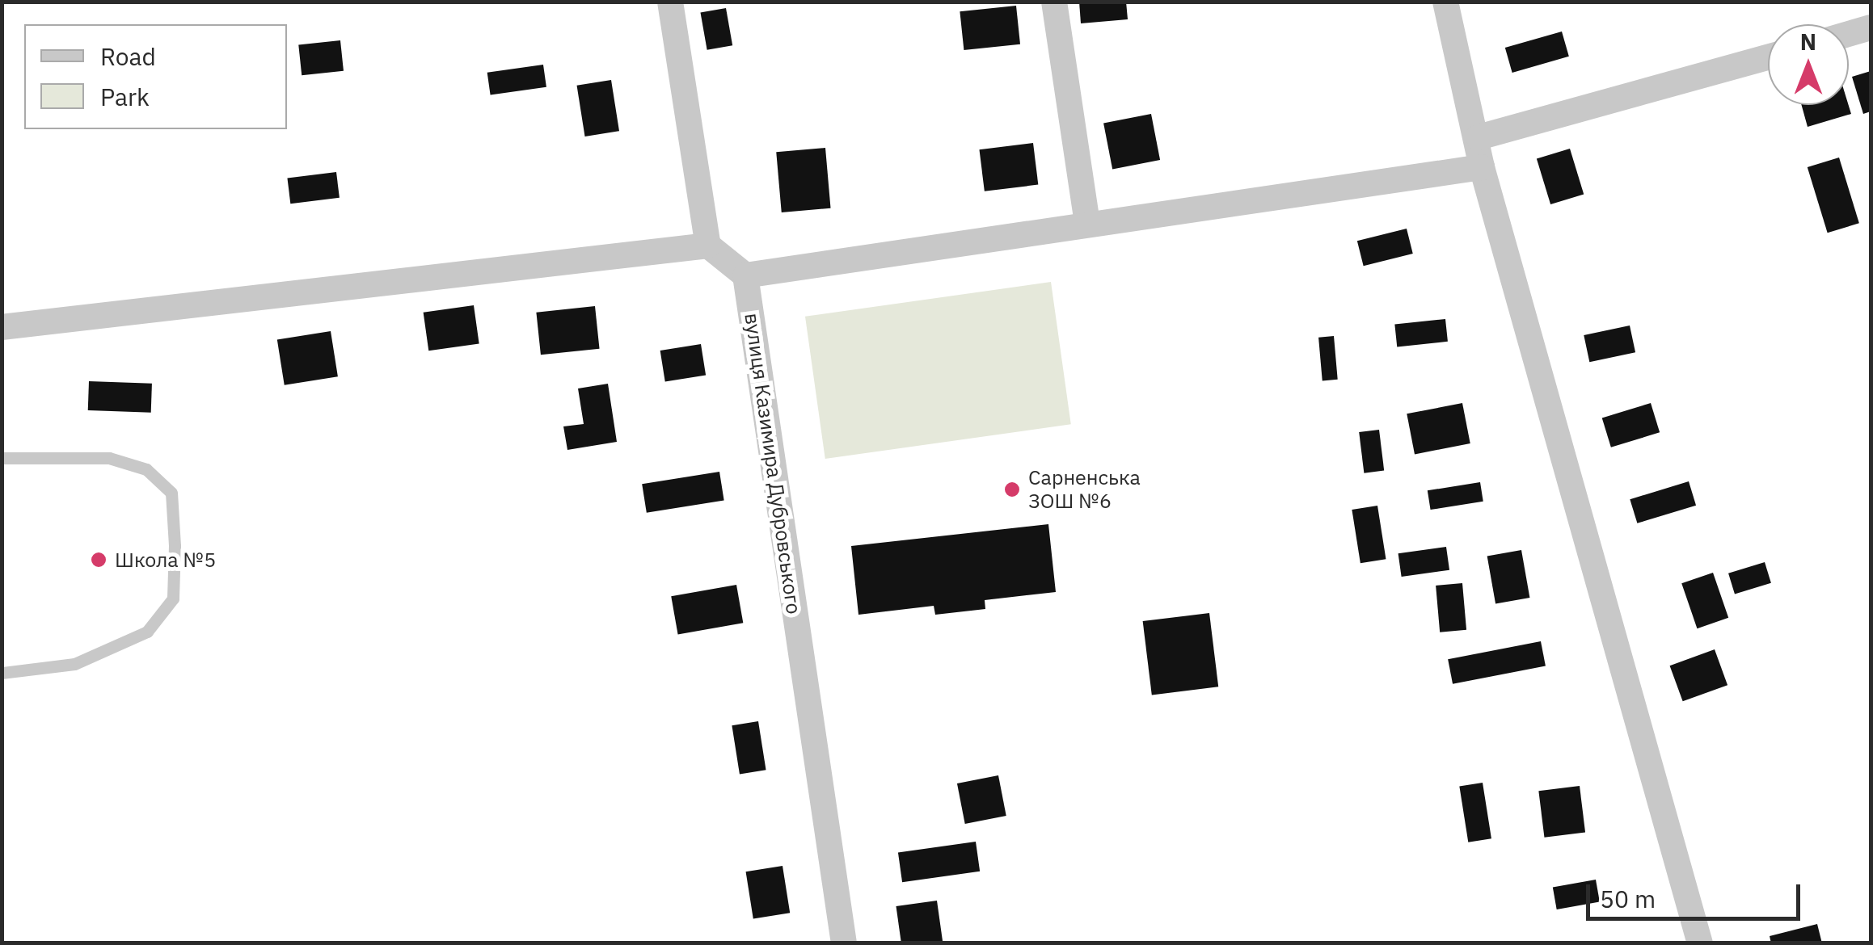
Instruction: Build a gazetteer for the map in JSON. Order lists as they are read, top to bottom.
{
  "streets": {
    "street": ["вулиця Казимира Дубровського"]
  },
  "places": ["Сарненська ЗОШ №6", "Школа №5"],
  "legend": ["Road", "Park"],
  "scale_bar": "50 m",
  "north": "top"
}
